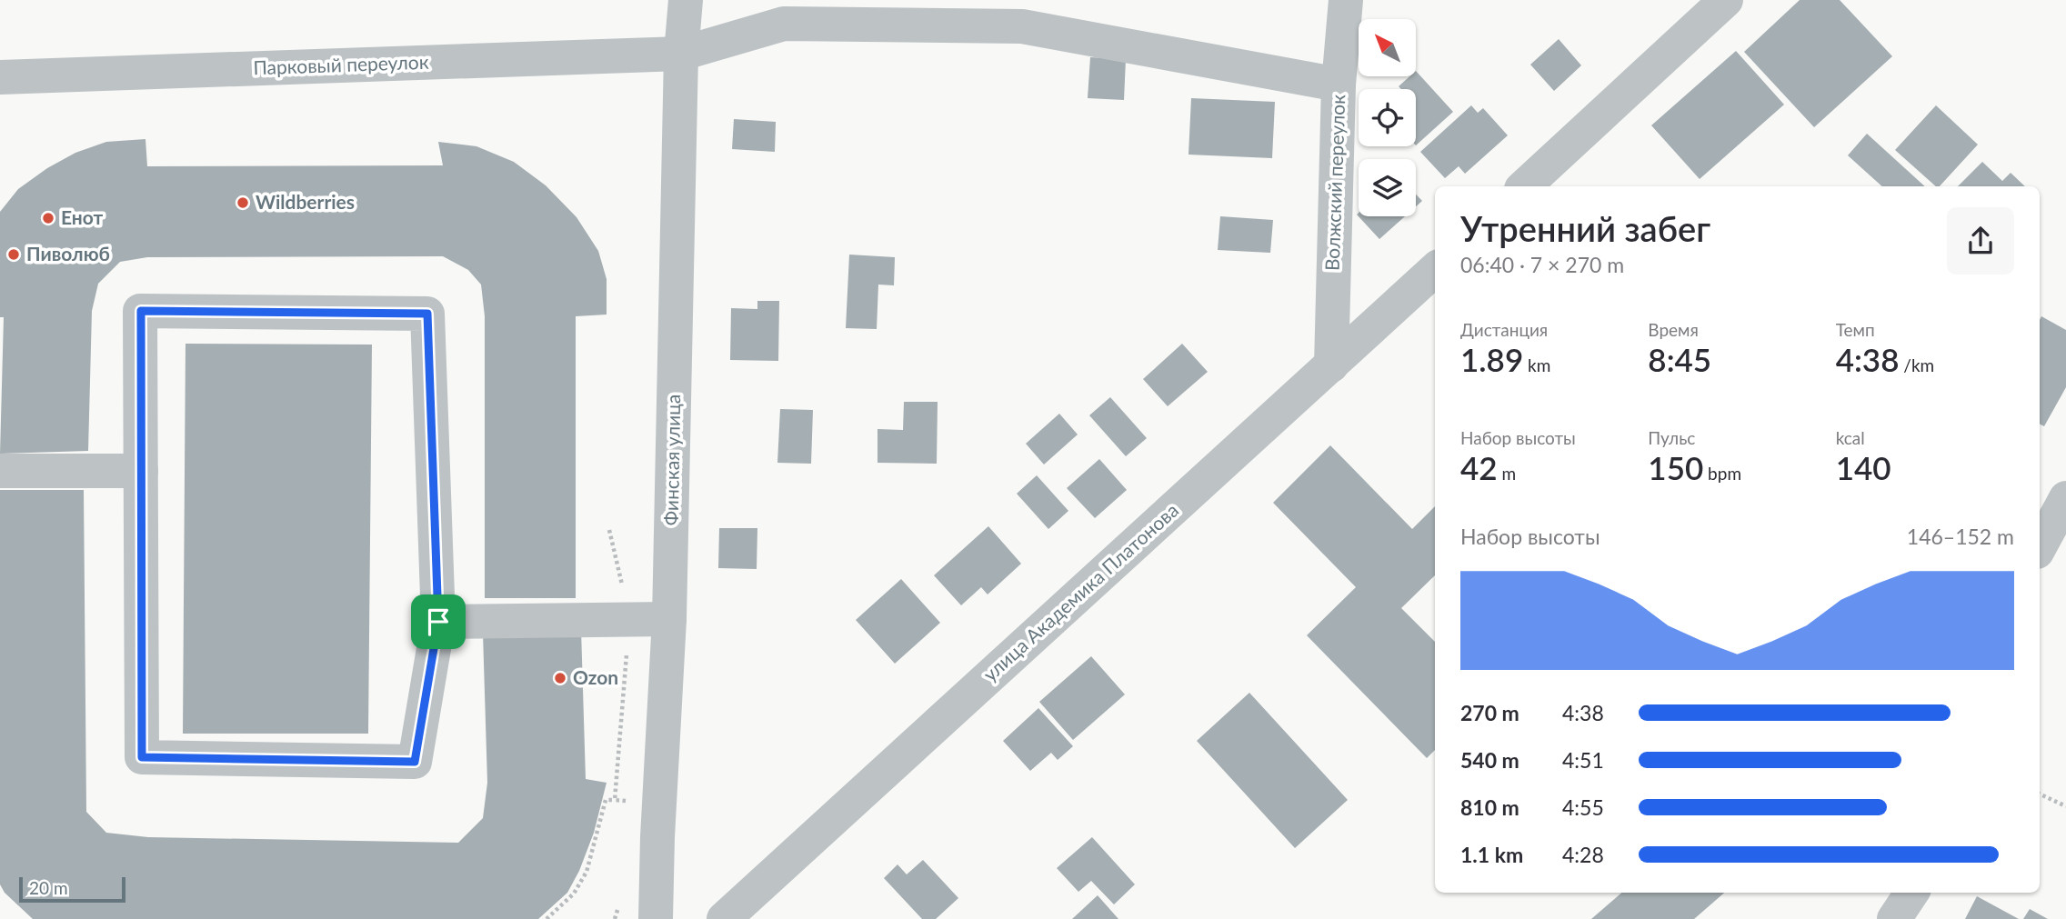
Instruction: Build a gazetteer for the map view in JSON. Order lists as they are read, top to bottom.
{
  "streets": {
    "street": [
      "Парковый переулок",
      "Волжский переулок",
      "Финская улица",
      "улица Академика Платонова"
    ]
  },
  "crossings": [
    ["Парковый переулок", "Волжский переулок"],
    ["Парковый переулок", "Финская улица"],
    ["Волжский переулок", "улица Академика Платонова"]
  ],
  "places": [
    "Wildberries",
    "Енот",
    "Пиволюб",
    "Ozon"
  ],
  "scale_bar": "20 m",
  "north": "top left",
  "page": {
    "heading": ["Утренний забег", "06:40 · 7 × 270 m"],
    "stats": [
      ["Дистанция", "1.89 km"],
      ["Время", "8:45"],
      ["Темп", "4:38 /km"],
      ["Набор высоты", "42 m"],
      ["Пульс", "150 bpm"],
      ["kcal", "140"]
    ],
    "chart": ["Набор высоты", "146–152 m"],
    "list": [
      {
        "name": "270 m",
        "note": "4:38"
      },
      {
        "name": "540 m",
        "note": "4:51"
      },
      {
        "name": "810 m",
        "note": "4:55"
      },
      {
        "name": "1.1 km",
        "note": "4:28"
      }
    ],
    "scale": "20 m"
  }
}
